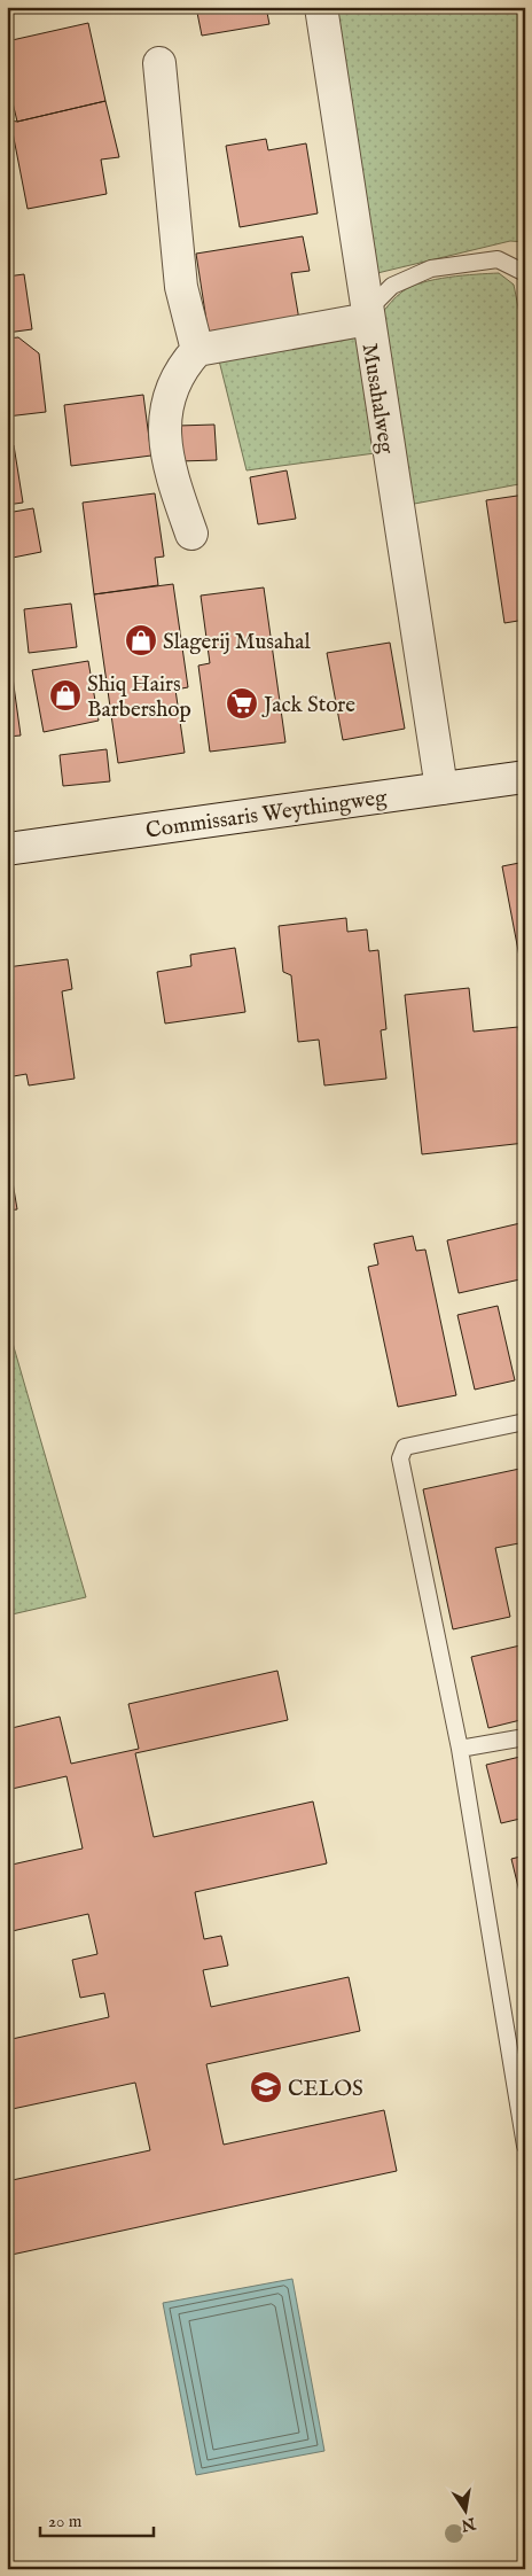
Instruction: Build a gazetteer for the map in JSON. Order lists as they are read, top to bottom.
{
  "streets": {
    "street": ["Musahalweg", "Commissaris Weythingweg"]
  },
  "crossings": [
    ["Musahalweg", "Commissaris Weythingweg"]
  ],
  "places": {
    "shop": ["Slagerij Musahal", "Shiq Hairs Barbershop"],
    "supermarket": ["Jack Store"],
    "school or university": ["CELOS"]
  },
  "scale_bar": "20 m",
  "north": "bottom"
}
